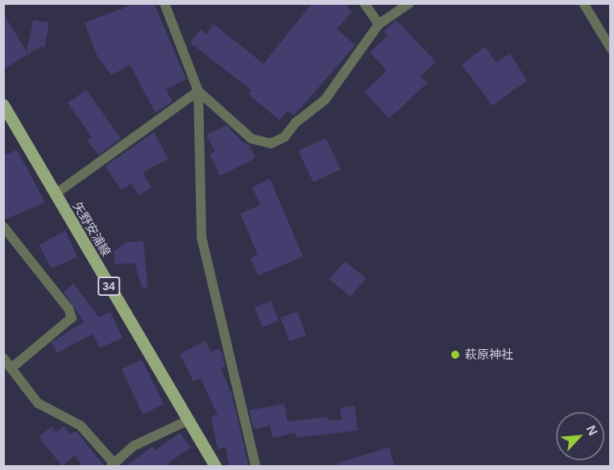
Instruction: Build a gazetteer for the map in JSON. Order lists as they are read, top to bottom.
{
  "streets": {
    "main road": ["矢野安浦線", "34"]
  },
  "places": ["萩原神社"],
  "north": "top right"
}
